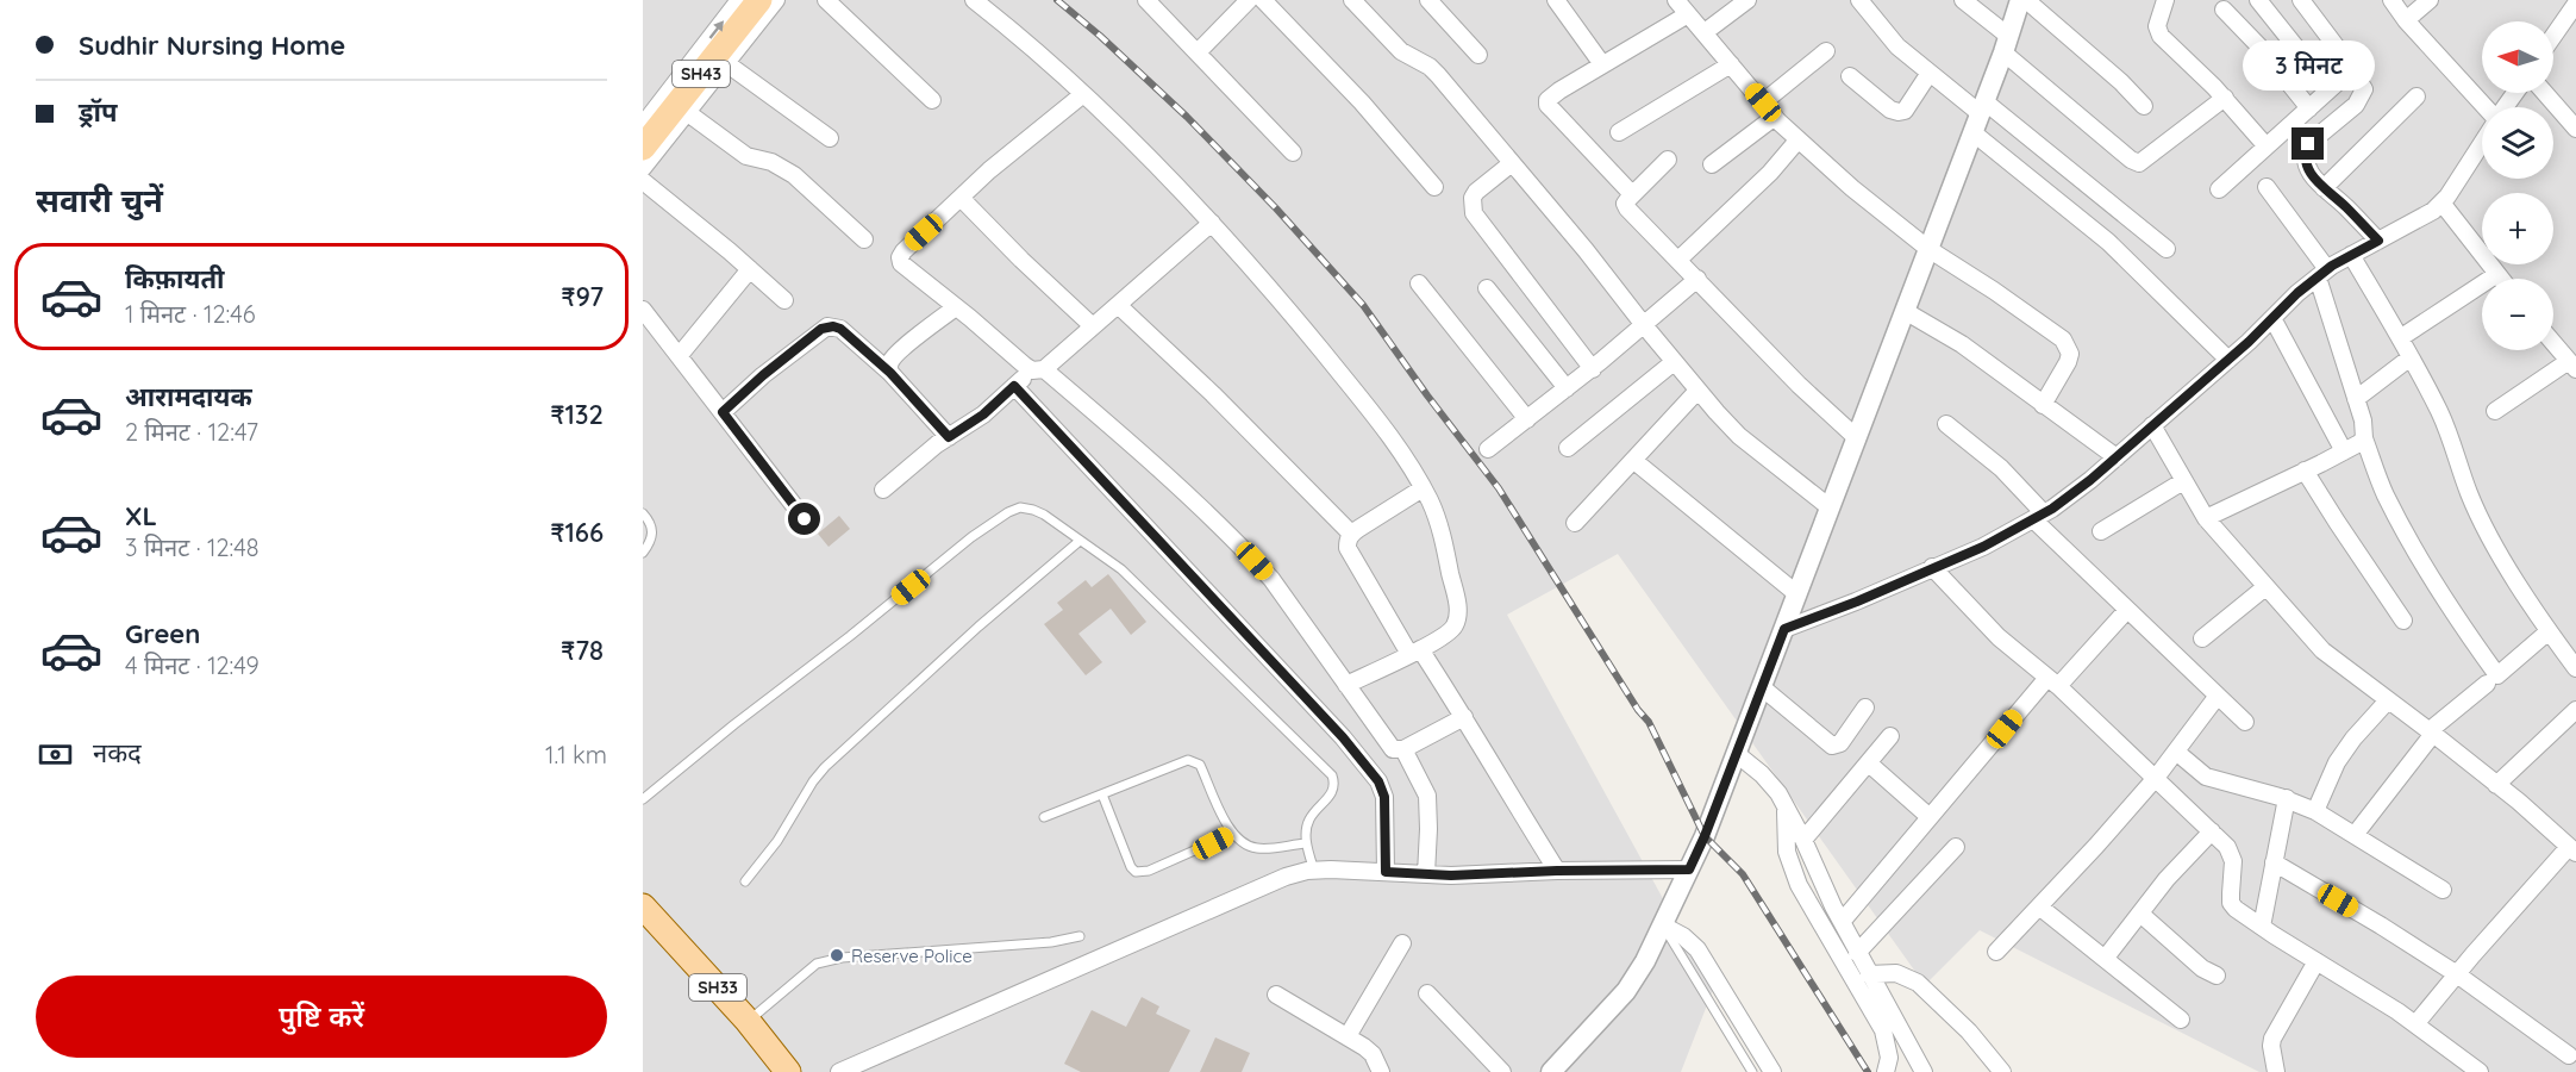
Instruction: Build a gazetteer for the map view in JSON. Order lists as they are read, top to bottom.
{
  "streets": {
    "main road": ["SH43", "SH33"]
  },
  "places": ["Reserve Police"],
  "north": "left",
  "page": {
    "banner": ["Sudhir Nursing Home", "ड्रॉप"],
    "map_buttons": ["+", "−"],
    "bubble": "3 मिनट",
    "heading": "सवारी चुनें",
    "list": [
      {
        "name": "किफ़ायती",
        "note": "1 मिनट · 12:46",
        "value": "₹97"
      },
      {
        "name": "आरामदायक",
        "note": "2 मिनट · 12:47",
        "value": "₹132"
      },
      {
        "name": "XL",
        "note": "3 मिनट · 12:48",
        "value": "₹166"
      },
      {
        "name": "Green",
        "note": "4 मिनट · 12:49",
        "value": "₹78"
      }
    ],
    "pay": ["नकद", "1.1 km"],
    "buttons": "पुष्टि करें"
  }
}
